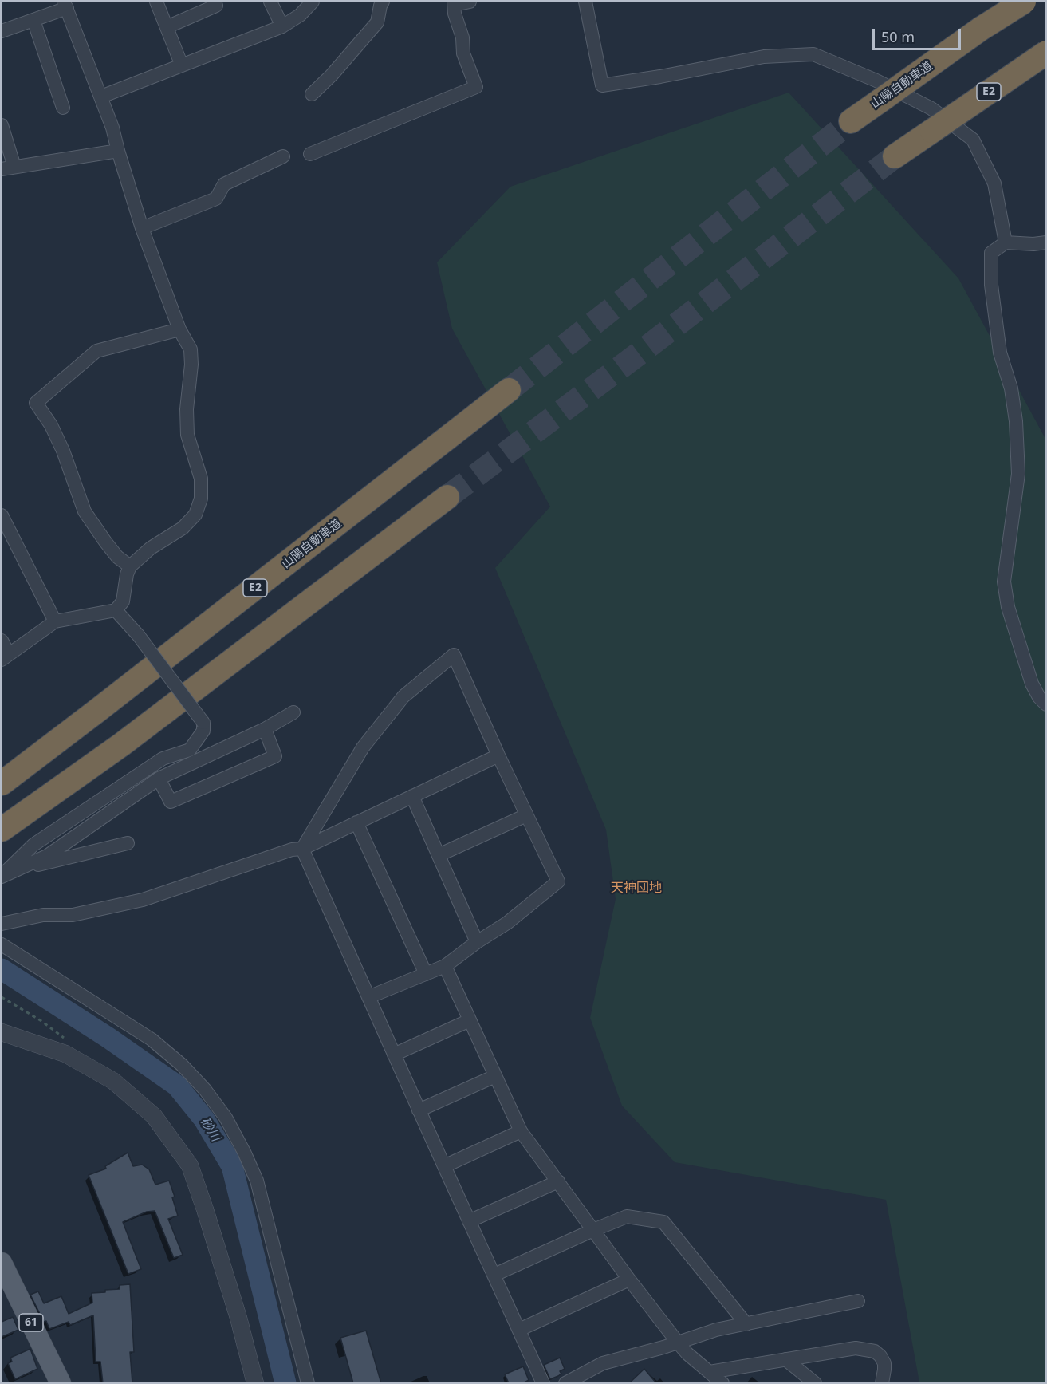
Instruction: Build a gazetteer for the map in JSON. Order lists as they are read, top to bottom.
{
  "streets": {
    "highway": ["山陽自動車道", "E2"],
    "main road": ["61"]
  },
  "districts": ["天神団地"],
  "water": ["砂川"],
  "scale_bar": "50 m"
}
